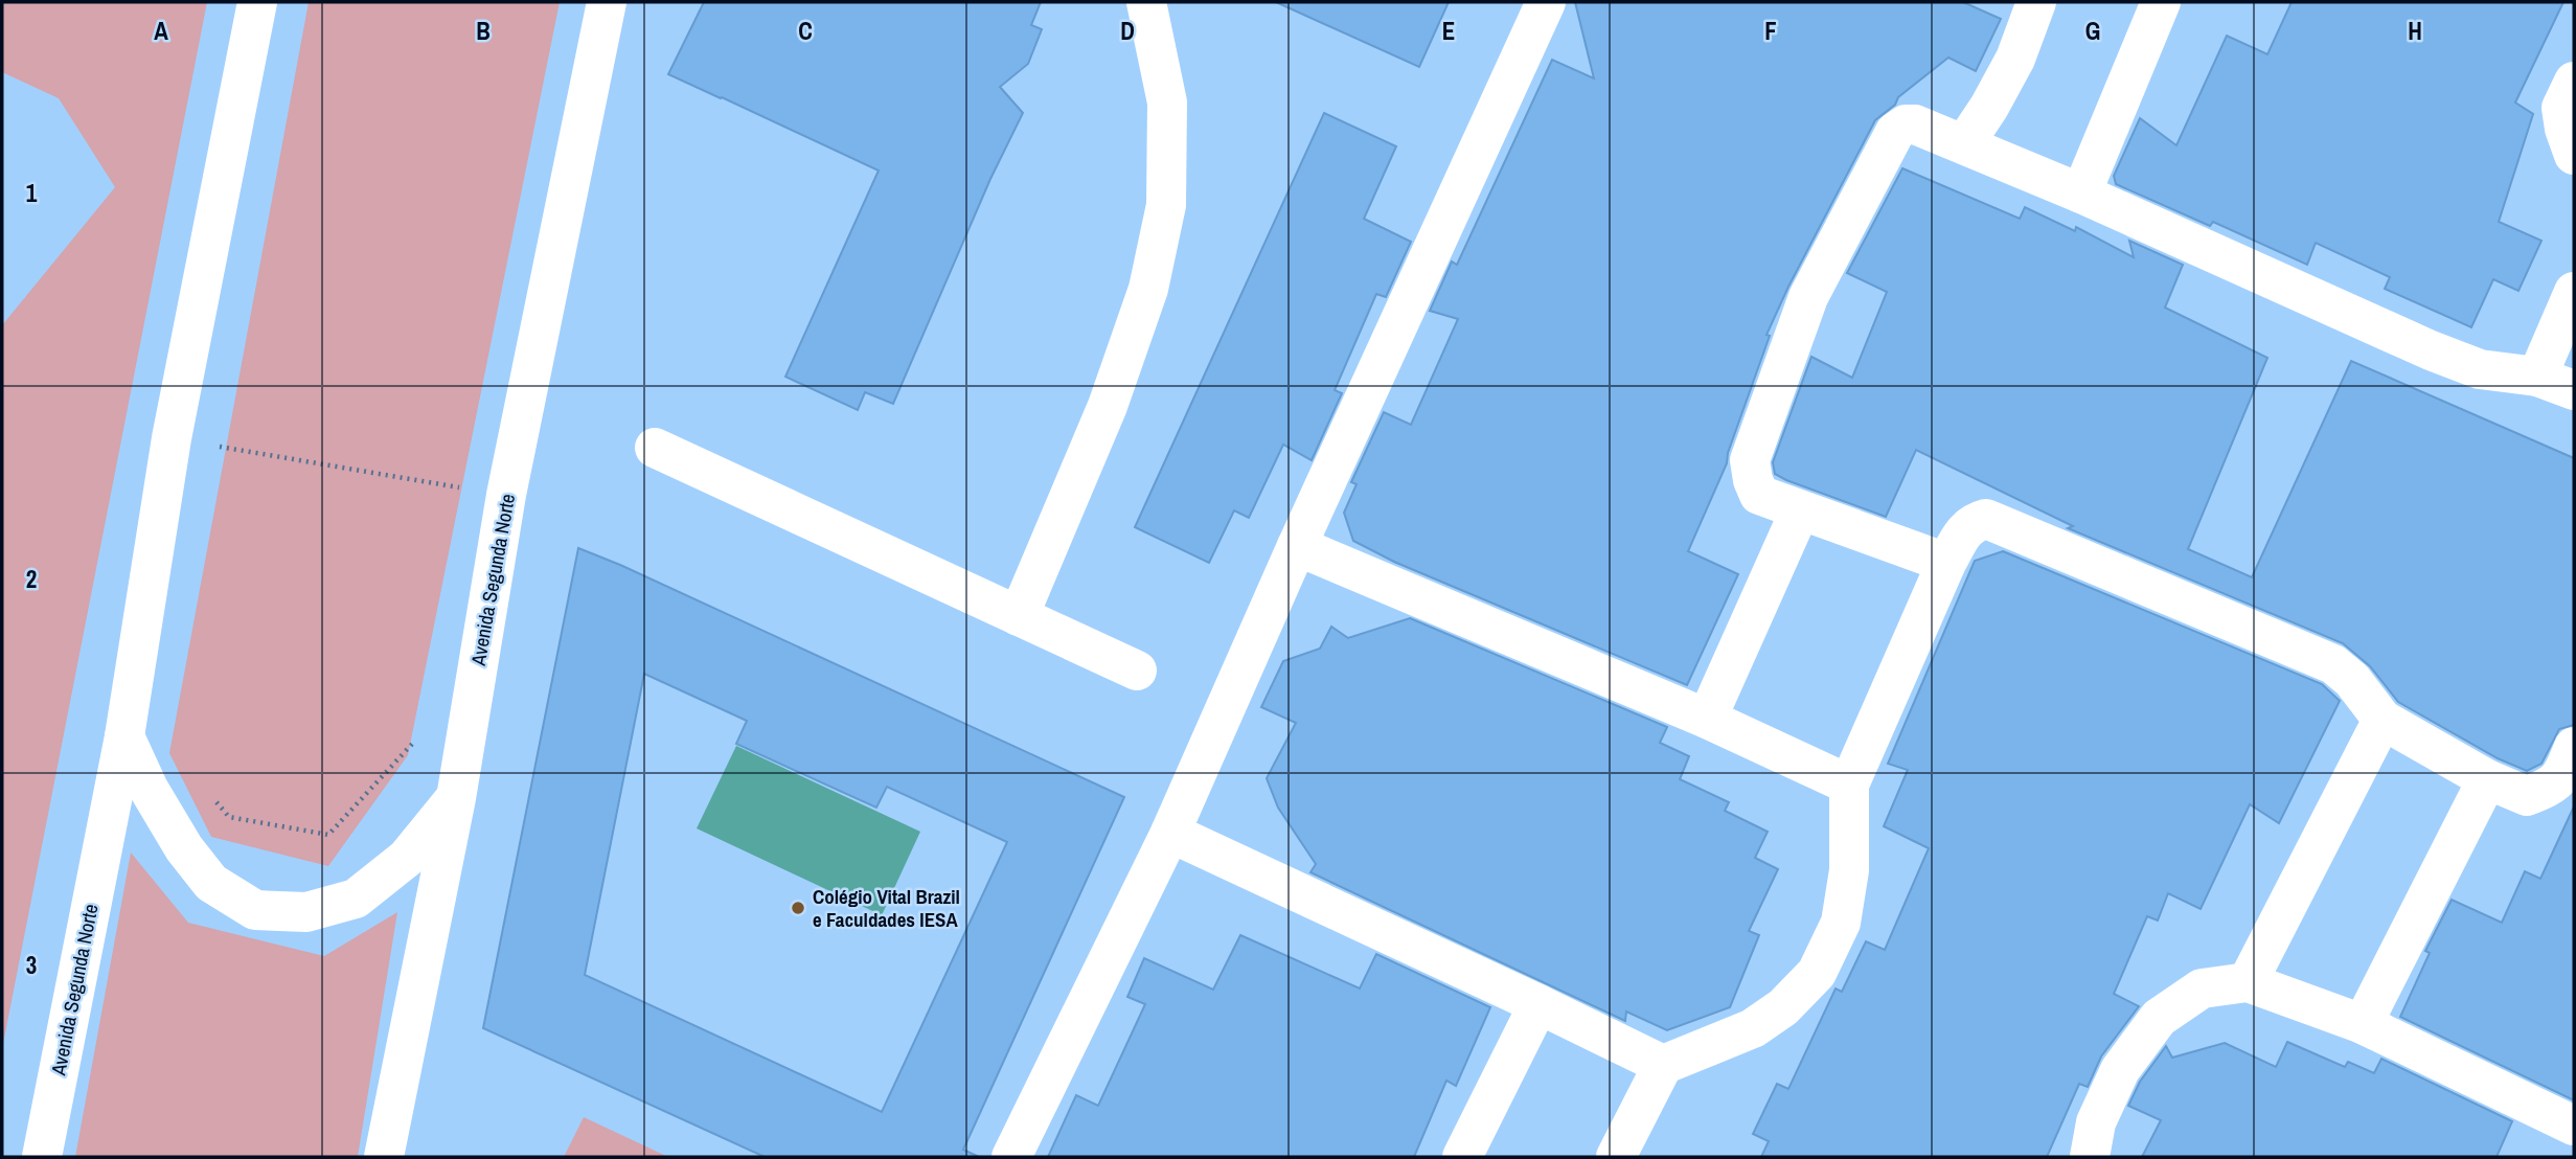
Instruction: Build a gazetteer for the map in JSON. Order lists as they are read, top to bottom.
{
  "streets": {
    "street": ["Avenida Segunda Norte"]
  },
  "places": ["Colégio Vital Brazil e Faculdades IESA"],
  "grid": {
    "columns": [
      "A",
      "B",
      "C",
      "D",
      "E",
      "F",
      "G",
      "H"
    ],
    "rows": ["1", "2", "3"]
  }
}
